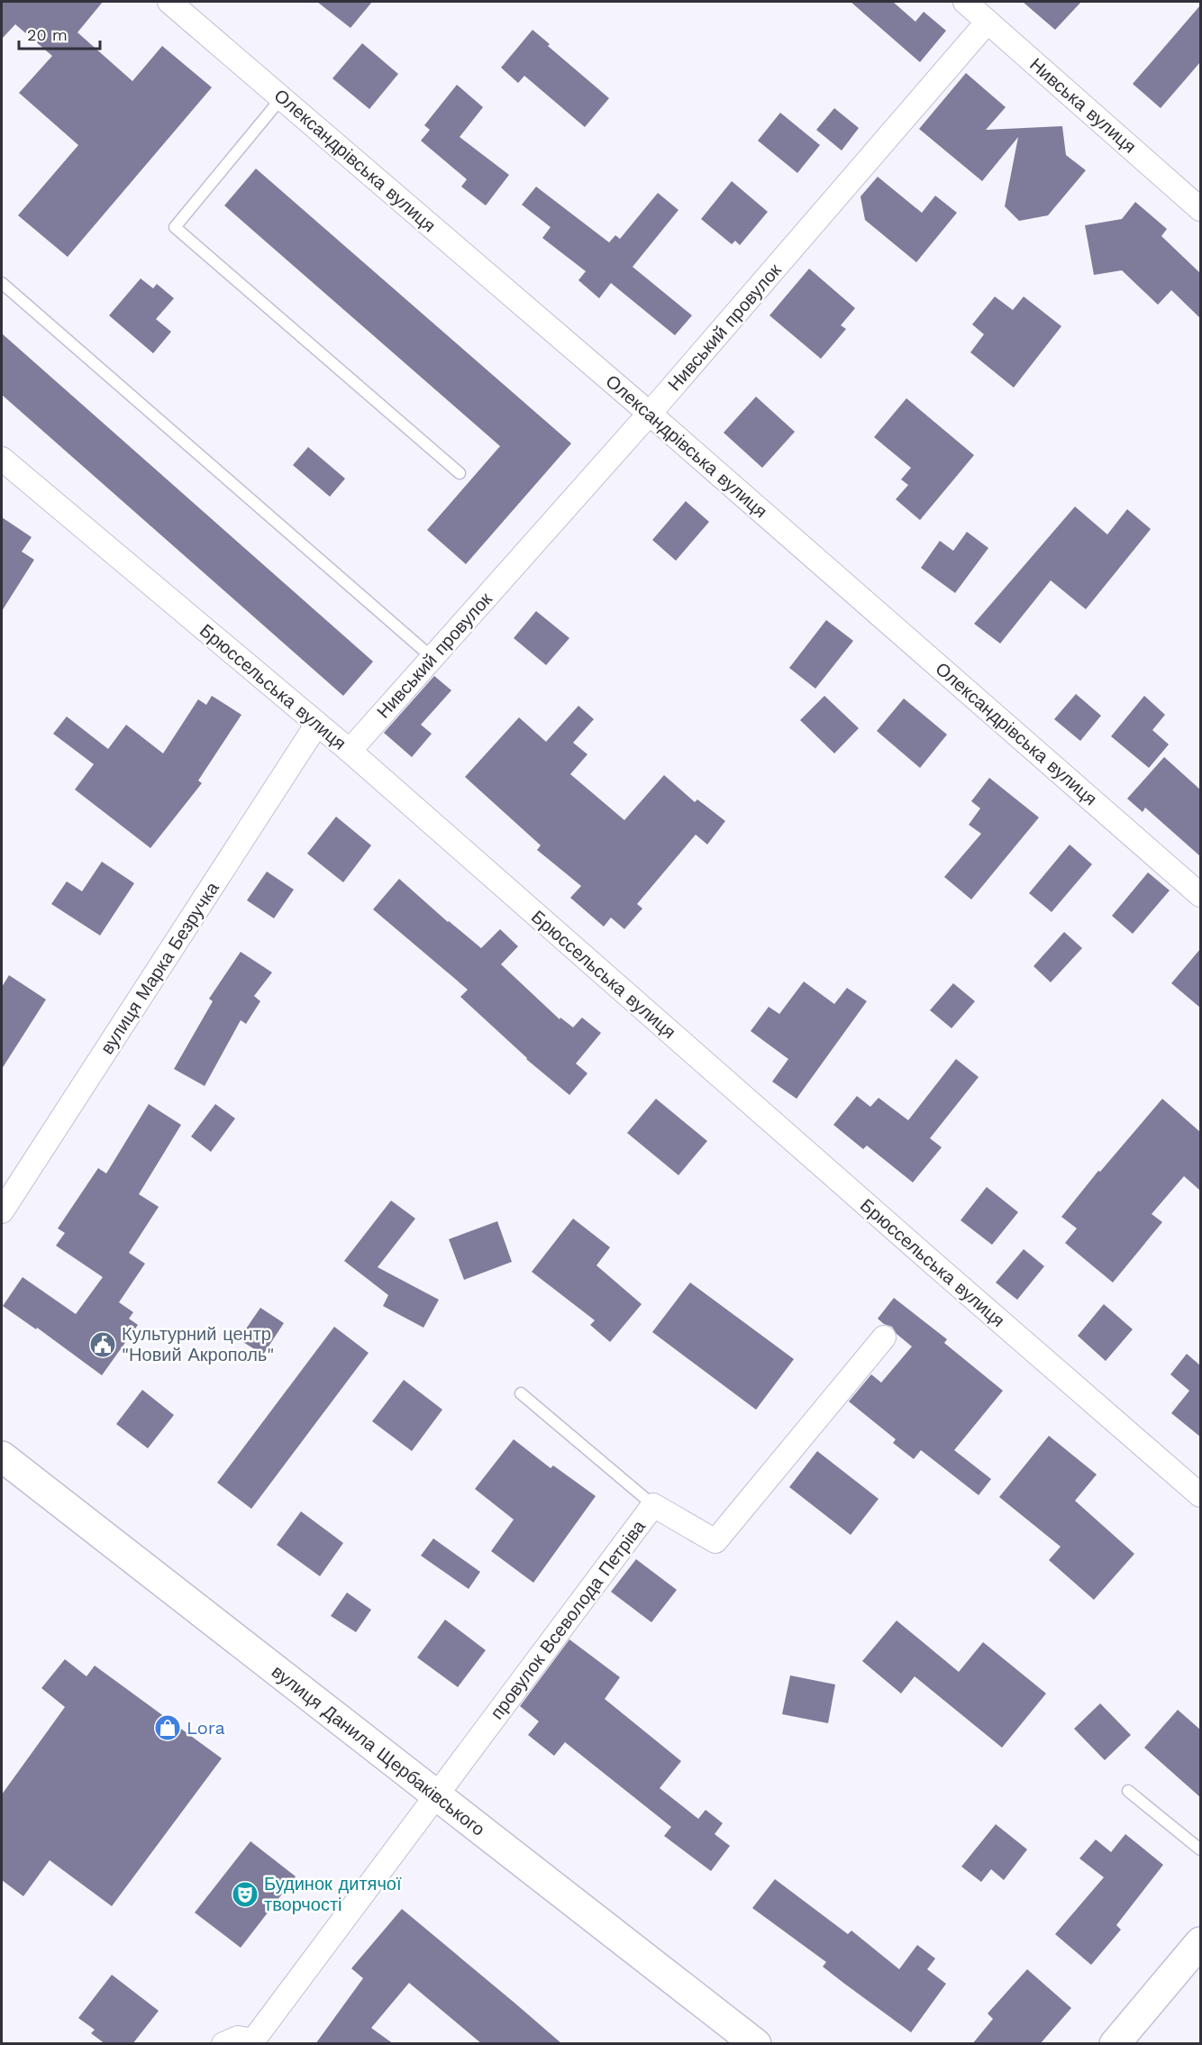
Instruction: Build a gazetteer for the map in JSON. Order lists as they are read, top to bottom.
{
  "streets": {
    "main road": ["вулиця Данила Щербаківського"],
    "street": [
      "Нивська вулиця",
      "Олександрівська вулиця",
      "Нивський провулок",
      "Брюссельська вулиця",
      "вулиця Марка Безручка",
      "провулок Всеволода Петріва"
    ]
  },
  "crossings": [
    ["Нивська вулиця", "Нивський провулок"],
    ["Олександрівська вулиця", "Нивський провулок"],
    ["Нивський провулок", "Брюссельська вулиця"],
    ["Брюссельська вулиця", "вулиця Марка Безручка"],
    ["провулок Всеволода Петріва", "вулиця Данила Щербаківського"]
  ],
  "places": {
    "public building": ["Культурний центр \"Новий Акрополь\""],
    "shop": ["Lora"],
    "theatre": ["Будинок дитячої творчості"]
  },
  "scale_bar": "20 m"
}
